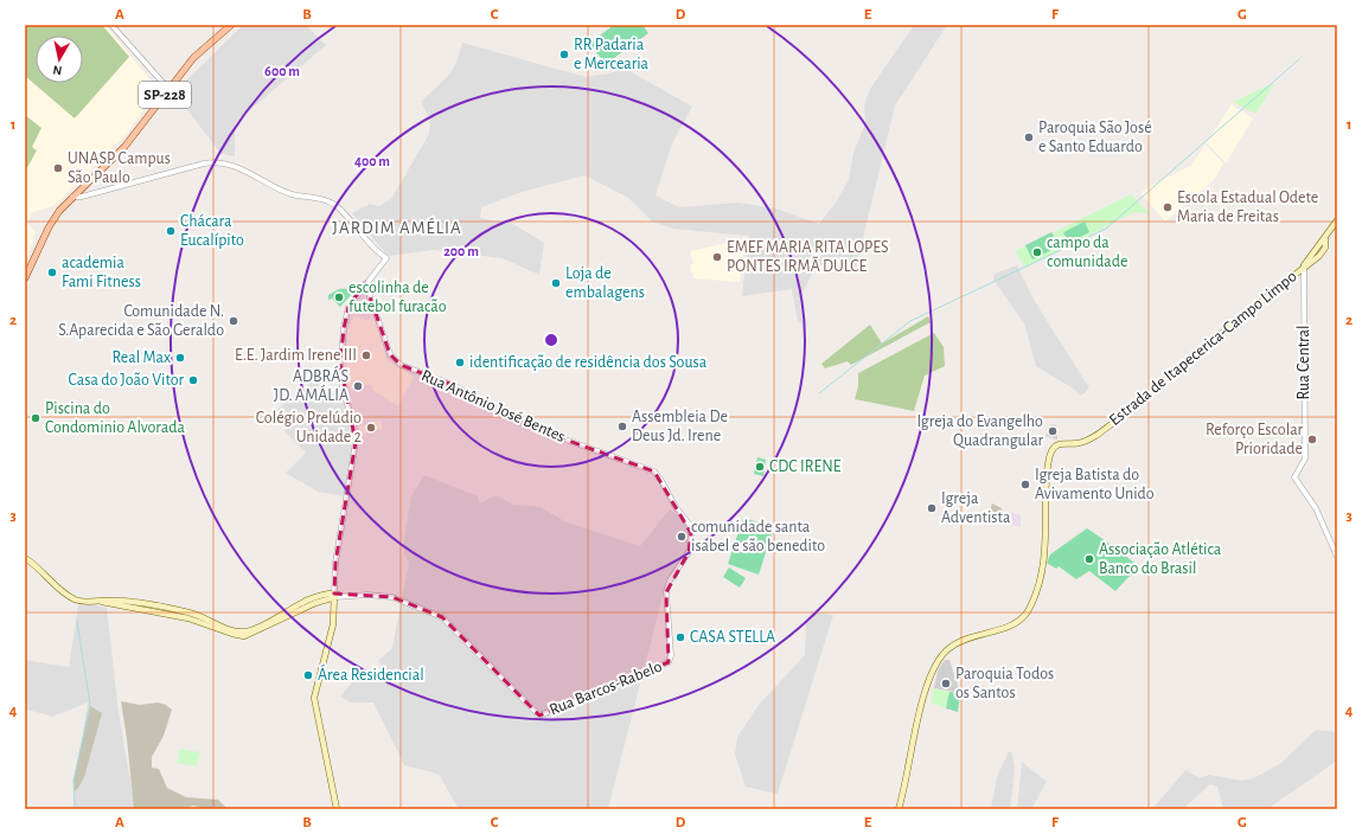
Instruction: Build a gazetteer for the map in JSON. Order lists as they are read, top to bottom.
{
  "streets": {
    "main road": ["SP-228", "Estrada de Itapecerica-Campo Limpo"],
    "street": ["Rua Central", "Rua Antônio José Bentes", "Rua Barcos-Rabelo"]
  },
  "crossings": [
    ["Estrada de Itapecerica-Campo Limpo", "Rua Central"],
    ["Rua Antônio José Bentes", "Rua Barcos-Rabelo"]
  ],
  "districts": ["JARDIM AMÉLIA"],
  "places": [
    "RR Padaria e Mercearia",
    "Paroquia São José e Santo Eduardo",
    "UNASP Campus São Paulo",
    "Escola Estadual Odete Maria de Freitas",
    "Chácara Eucalípito",
    "campo da comunidade",
    "EMEF MARIA RITA LOPES PONTES IRMÃ DULCE",
    "academia Fami Fitness",
    "Loja de embalagens",
    "escolinha de futebol furacão",
    "Comunidade N. S.Aparecida e São Geraldo",
    "E.E. Jardim Irene III",
    "Real Max",
    "identificação de residência dos Sousa",
    "Casa do João Vitor",
    "ADBRÁS JD. AMÁLIA",
    "Piscina do Condominio Alvorada",
    "Assembleia De Deus Jd. Irene",
    "Colégio Prelúdio Unidade 2",
    "Igreja do Evangelho Quadrangular",
    "Reforço Escolar Prioridade",
    "CDC IRENE",
    "Igreja Batista do Avivamento Unido",
    "Igreja Adventista",
    "comunidade santa isabel e são benedito",
    "Associação Atlética Banco do Brasil",
    "CASA STELLA",
    "Área Residencial",
    "Paroquia Todos os Santos"
  ],
  "north": "bottom",
  "grid": {
    "columns": [
      "A",
      "B",
      "C",
      "D",
      "E",
      "F",
      "G"
    ],
    "rows": [
      "1",
      "2",
      "3",
      "4"
    ]
  },
  "rings": ["600 m", "400 m", "200 m"]
}
